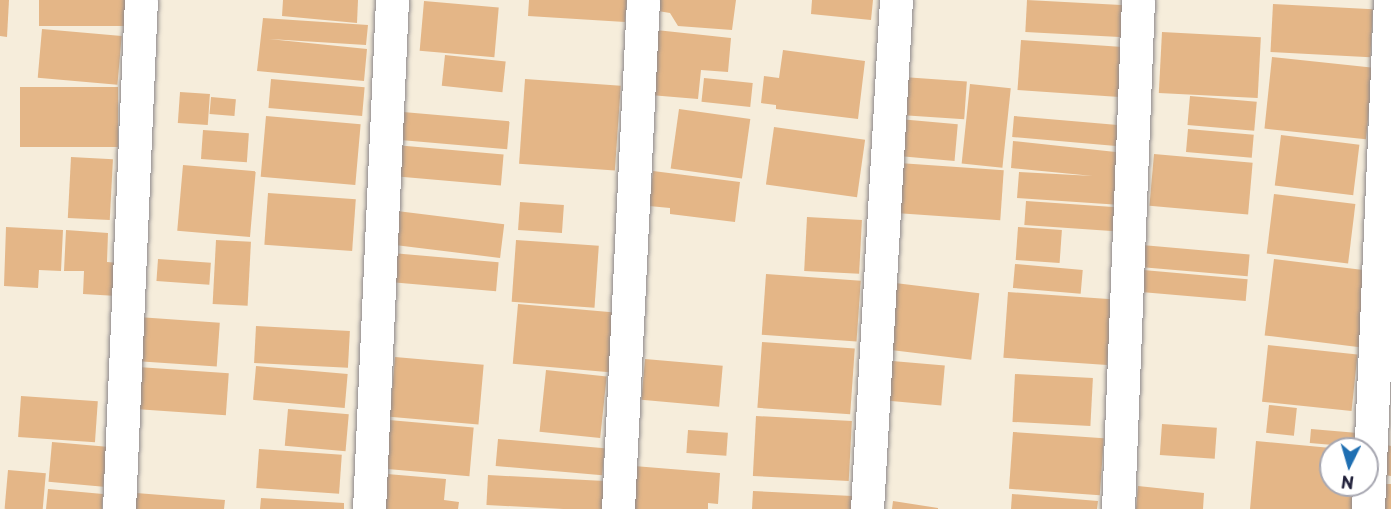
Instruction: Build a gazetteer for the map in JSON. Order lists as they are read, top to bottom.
{
  "north": "bottom"
}
